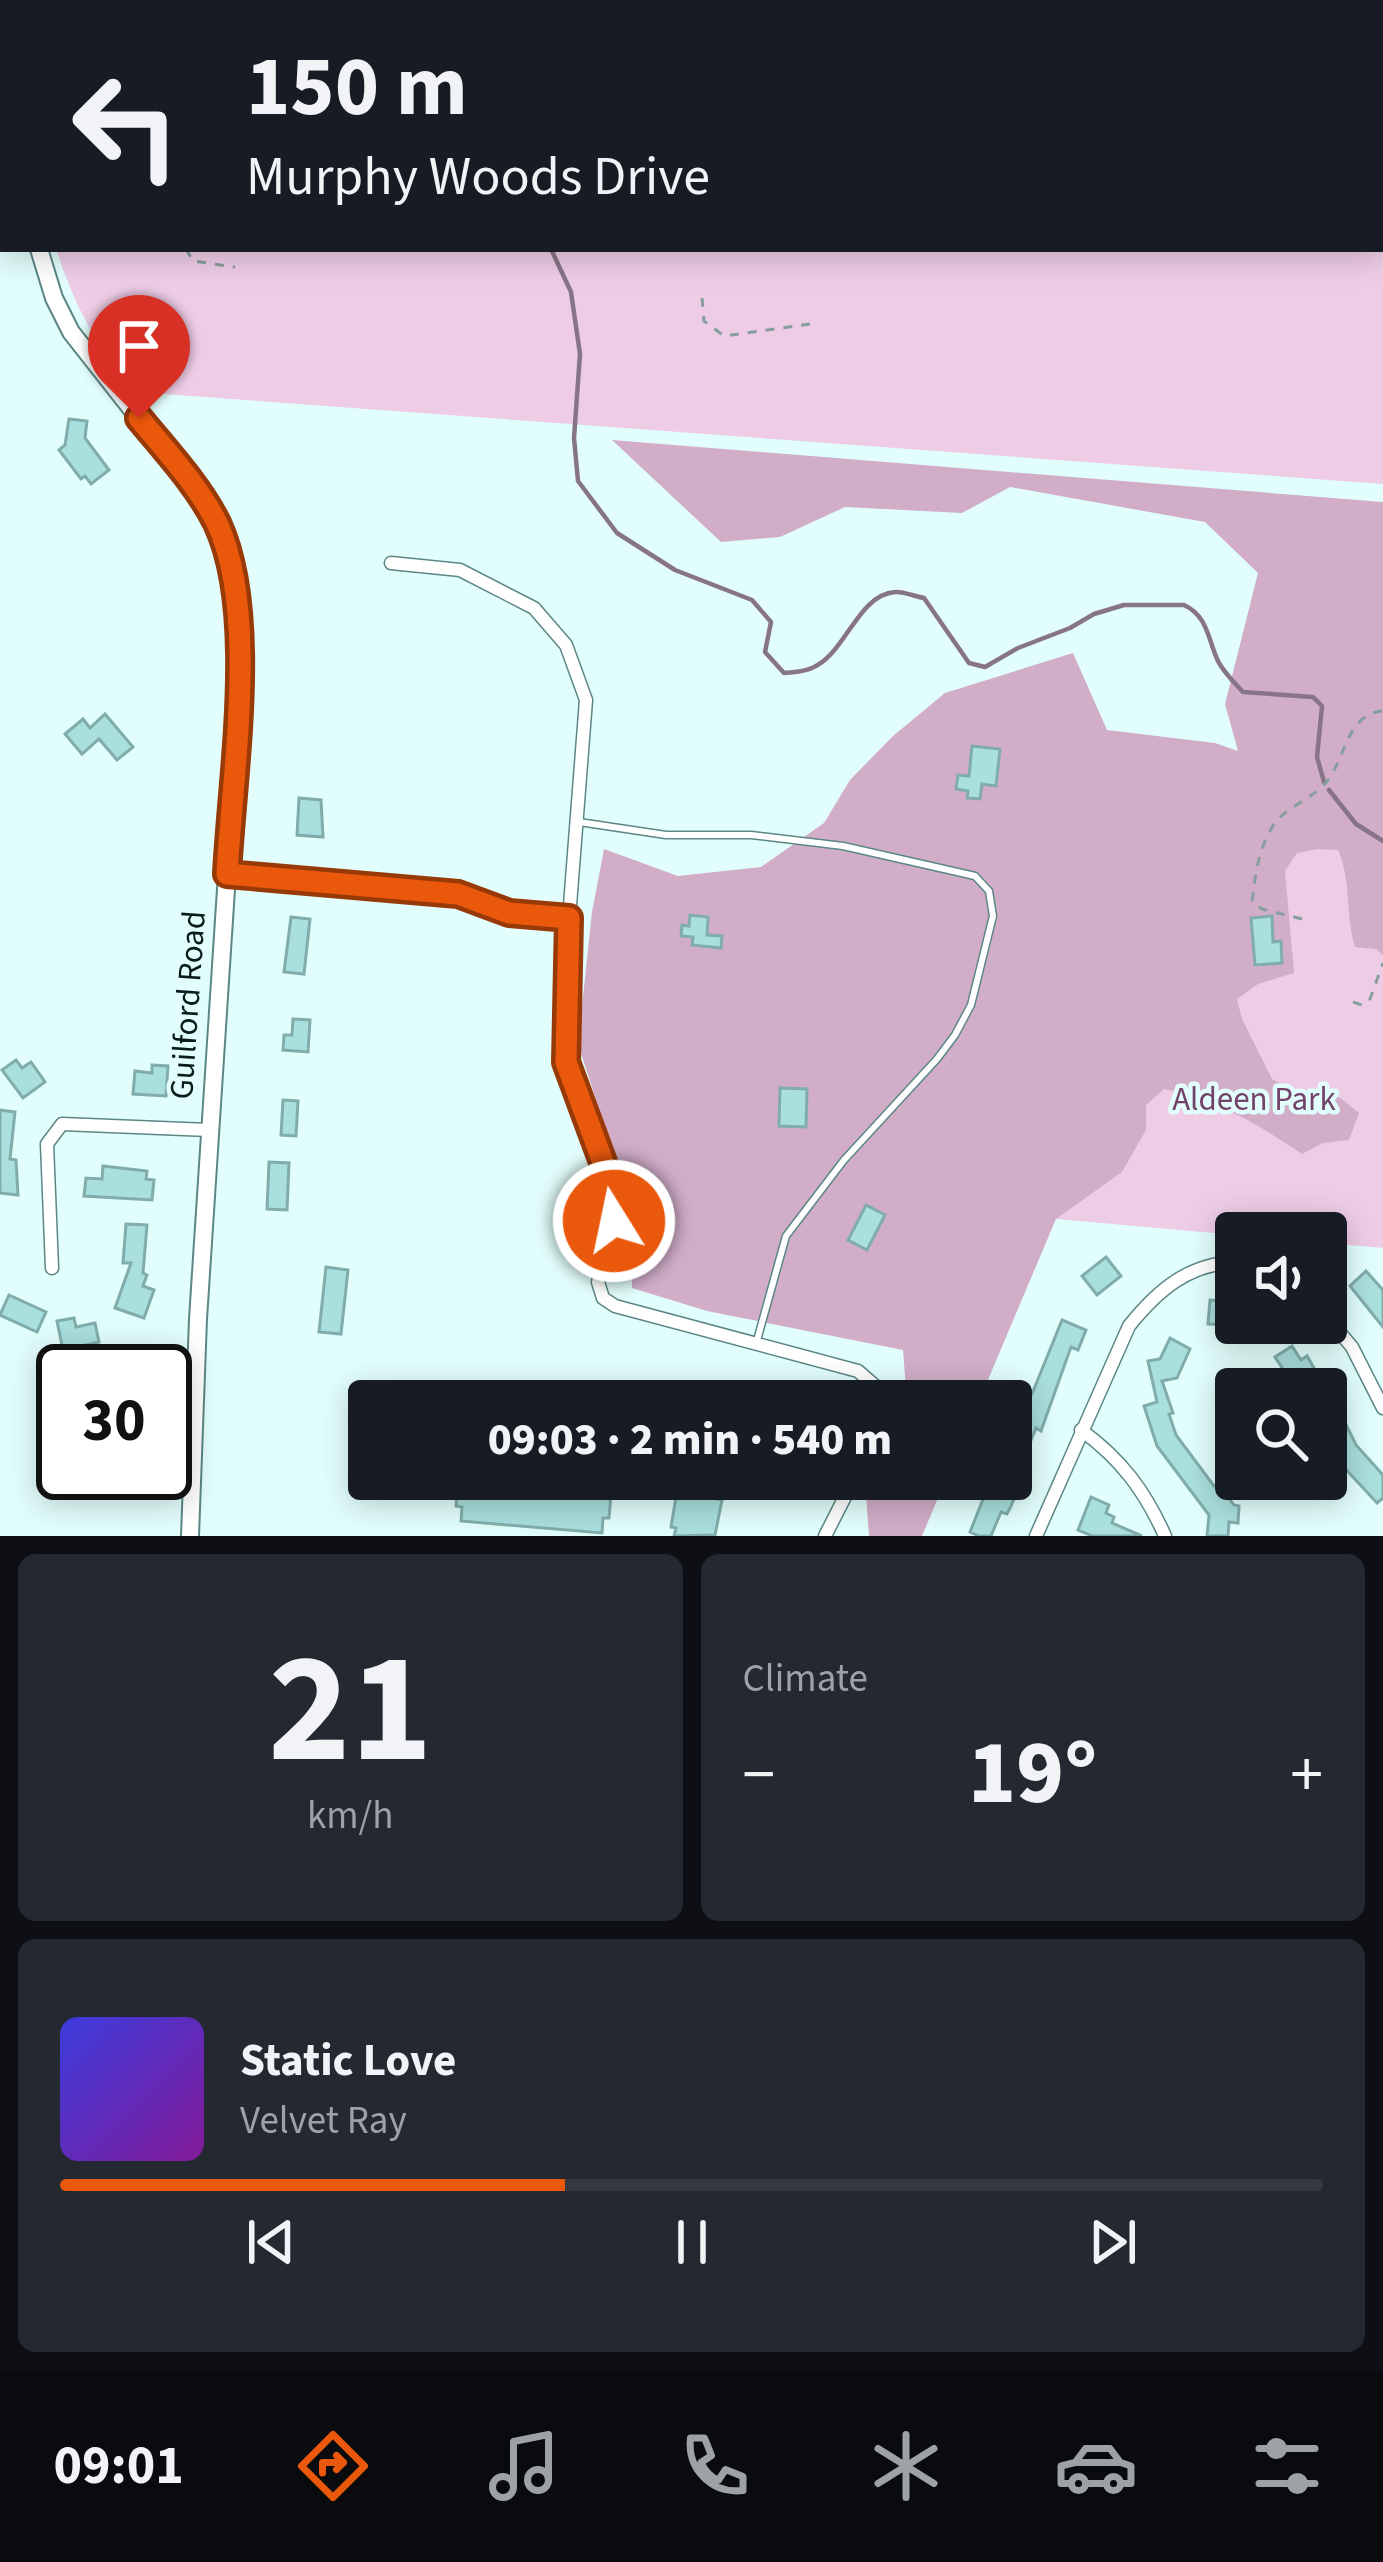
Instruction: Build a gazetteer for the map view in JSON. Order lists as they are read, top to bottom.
{
  "streets": {
    "street": ["Guilford Road"]
  },
  "parks": ["Aldeen Park"],
  "page": {
    "turn": ["150 m", "Murphy Woods Drive"],
    "limit": "30",
    "trip": "09:03 · 2 min · 540 m",
    "tile": [
      ["21", "km/h"],
      "Climate"
    ],
    "heat": ["−", "19°", "+"],
    "song": ["Static Love", "Velvet Ray"],
    "tabs": "09:01"
  }
}
